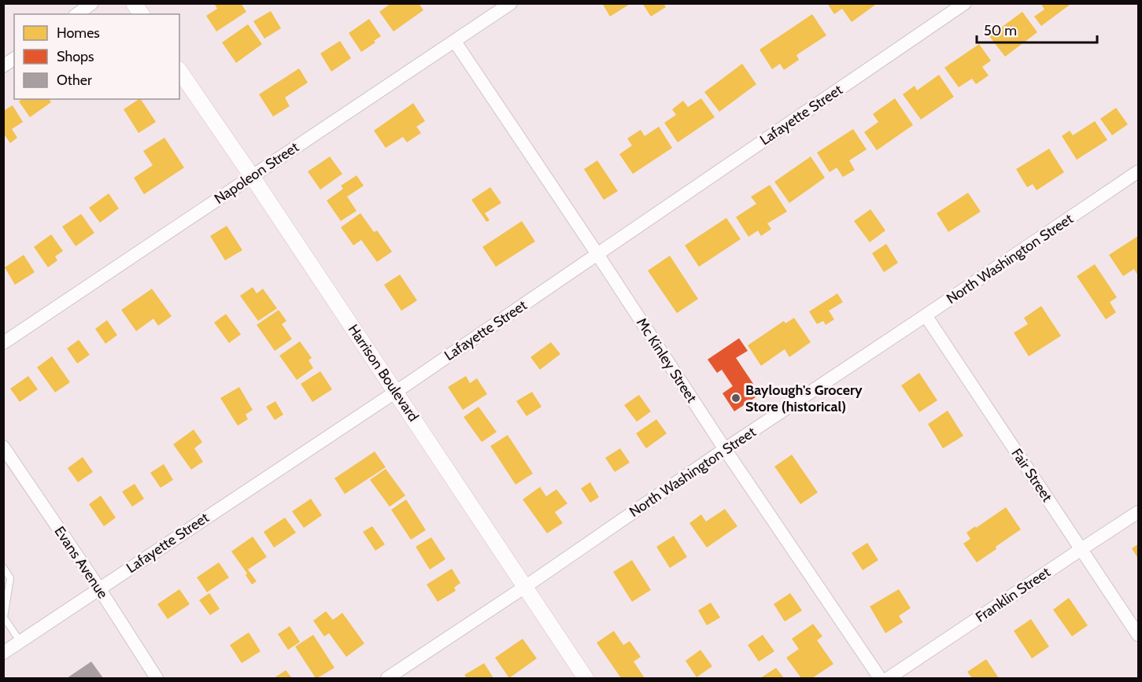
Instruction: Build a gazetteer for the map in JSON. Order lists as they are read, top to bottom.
{
  "streets": {
    "street": [
      "Lafayette Street",
      "Napoleon Street",
      "North Washington Street",
      "Mc Kinley Street",
      "Harrison Boulevard",
      "Fair Street",
      "Evans Avenue",
      "Franklin Street"
    ]
  },
  "crossings": [
    ["Lafayette Street", "Mc Kinley Street"],
    ["Lafayette Street", "Harrison Boulevard"],
    ["Lafayette Street", "Evans Avenue"],
    ["Napoleon Street", "Mc Kinley Street"],
    ["Napoleon Street", "Harrison Boulevard"],
    ["North Washington Street", "Mc Kinley Street"],
    ["North Washington Street", "Harrison Boulevard"],
    ["North Washington Street", "Fair Street"],
    ["Fair Street", "Franklin Street"]
  ],
  "places": ["Baylough's Grocery Store (historical)"],
  "legend": ["Homes", "Shops", "Other"],
  "scale_bar": "50 m"
}
